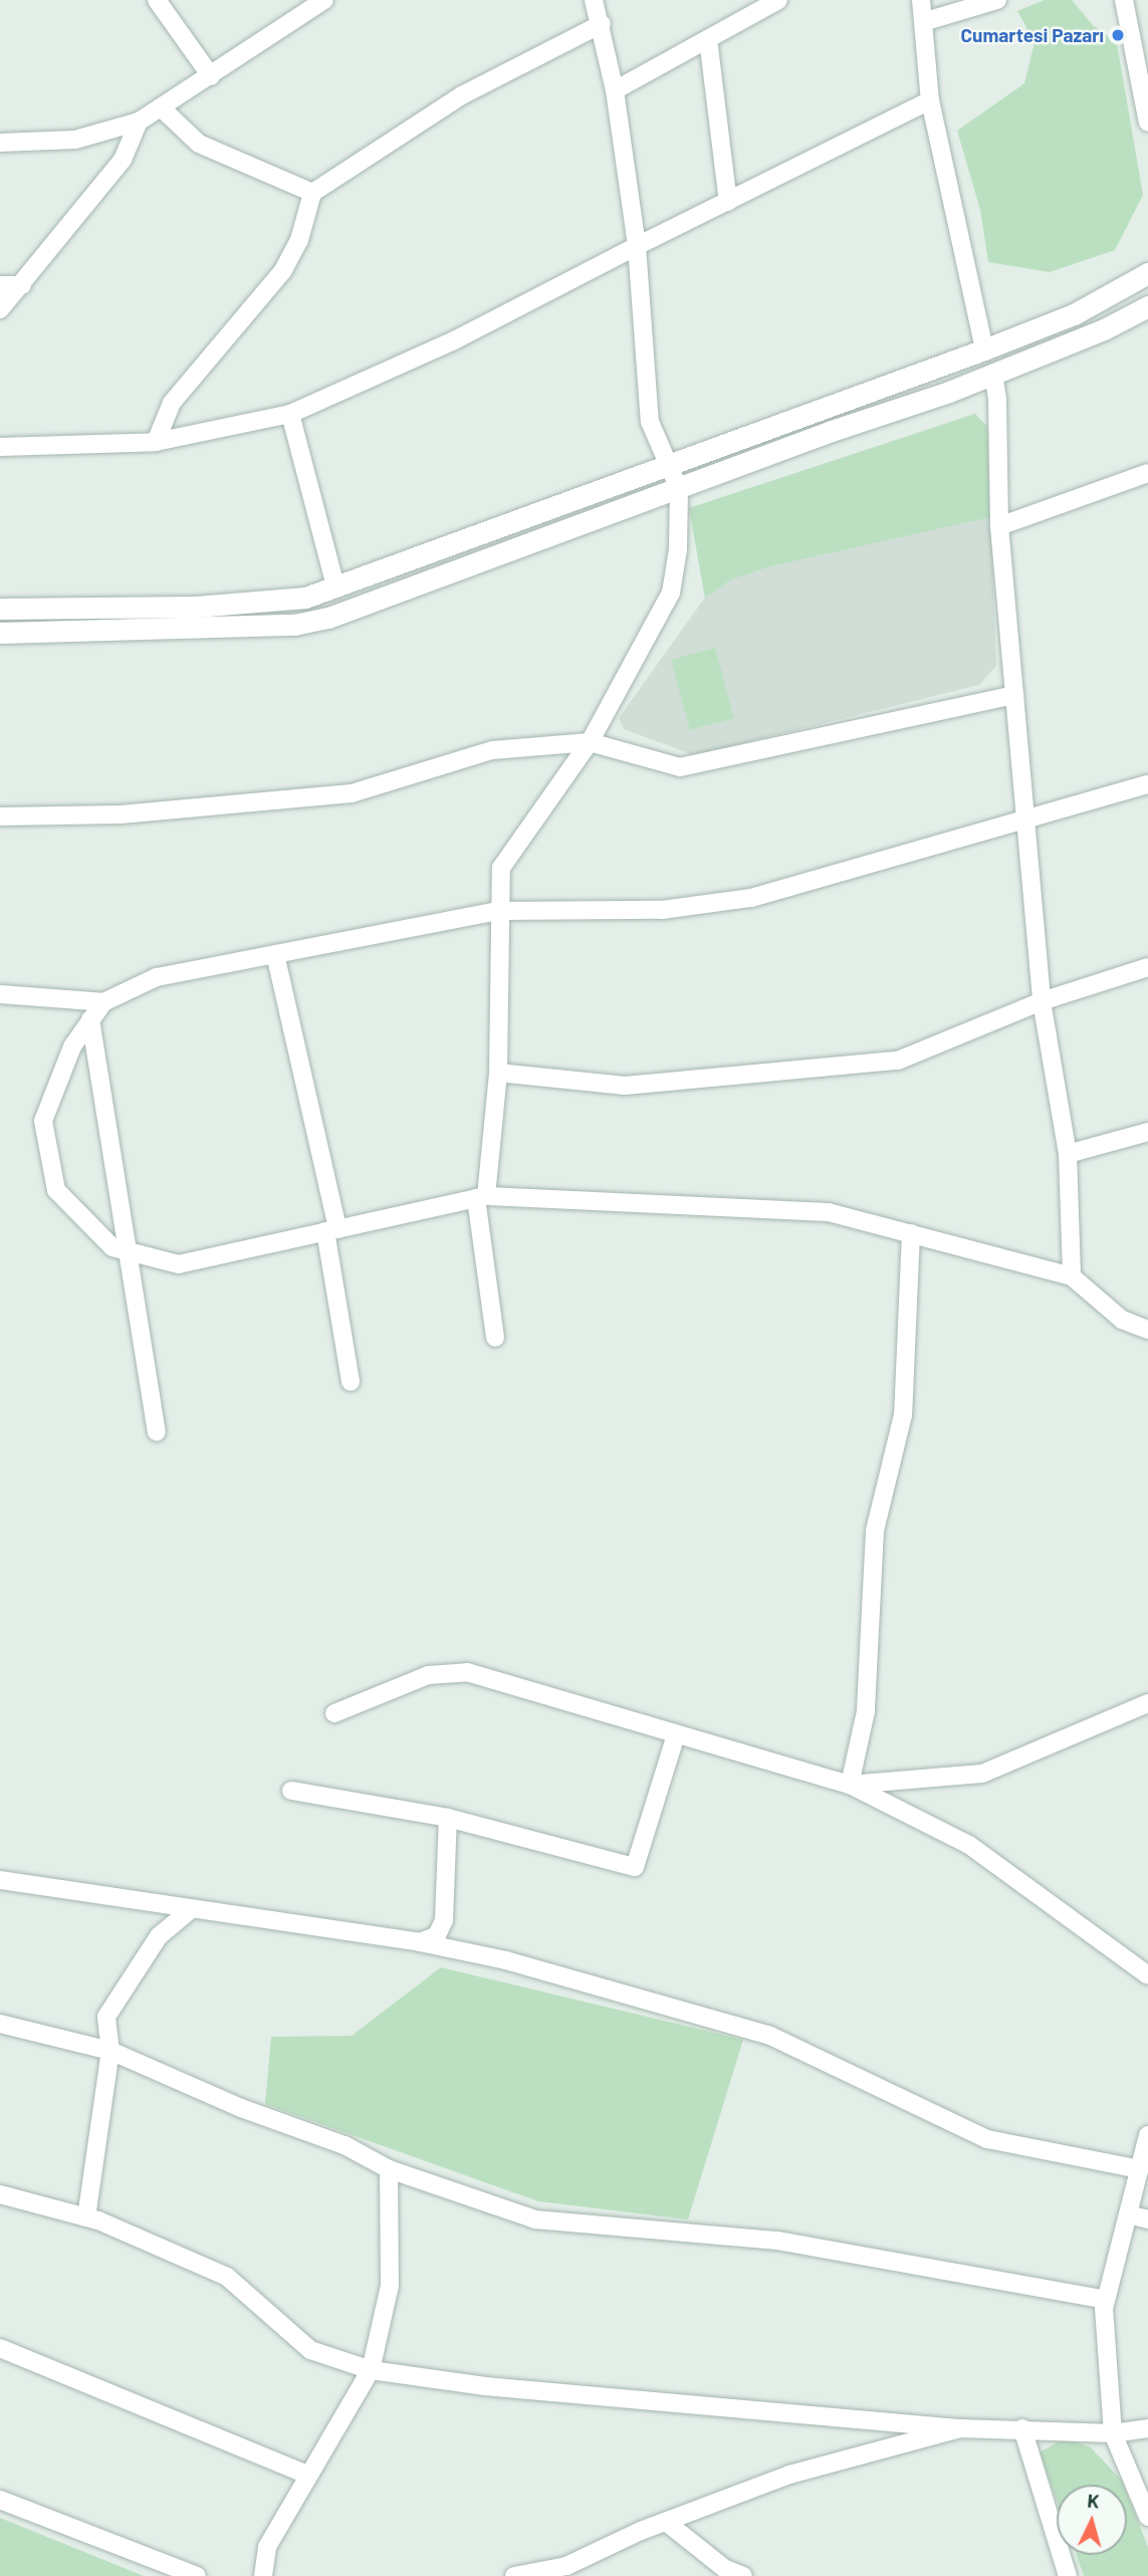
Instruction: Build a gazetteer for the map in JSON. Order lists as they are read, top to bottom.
{
  "places": ["Cumartesi Pazarı"],
  "north": "top"
}
